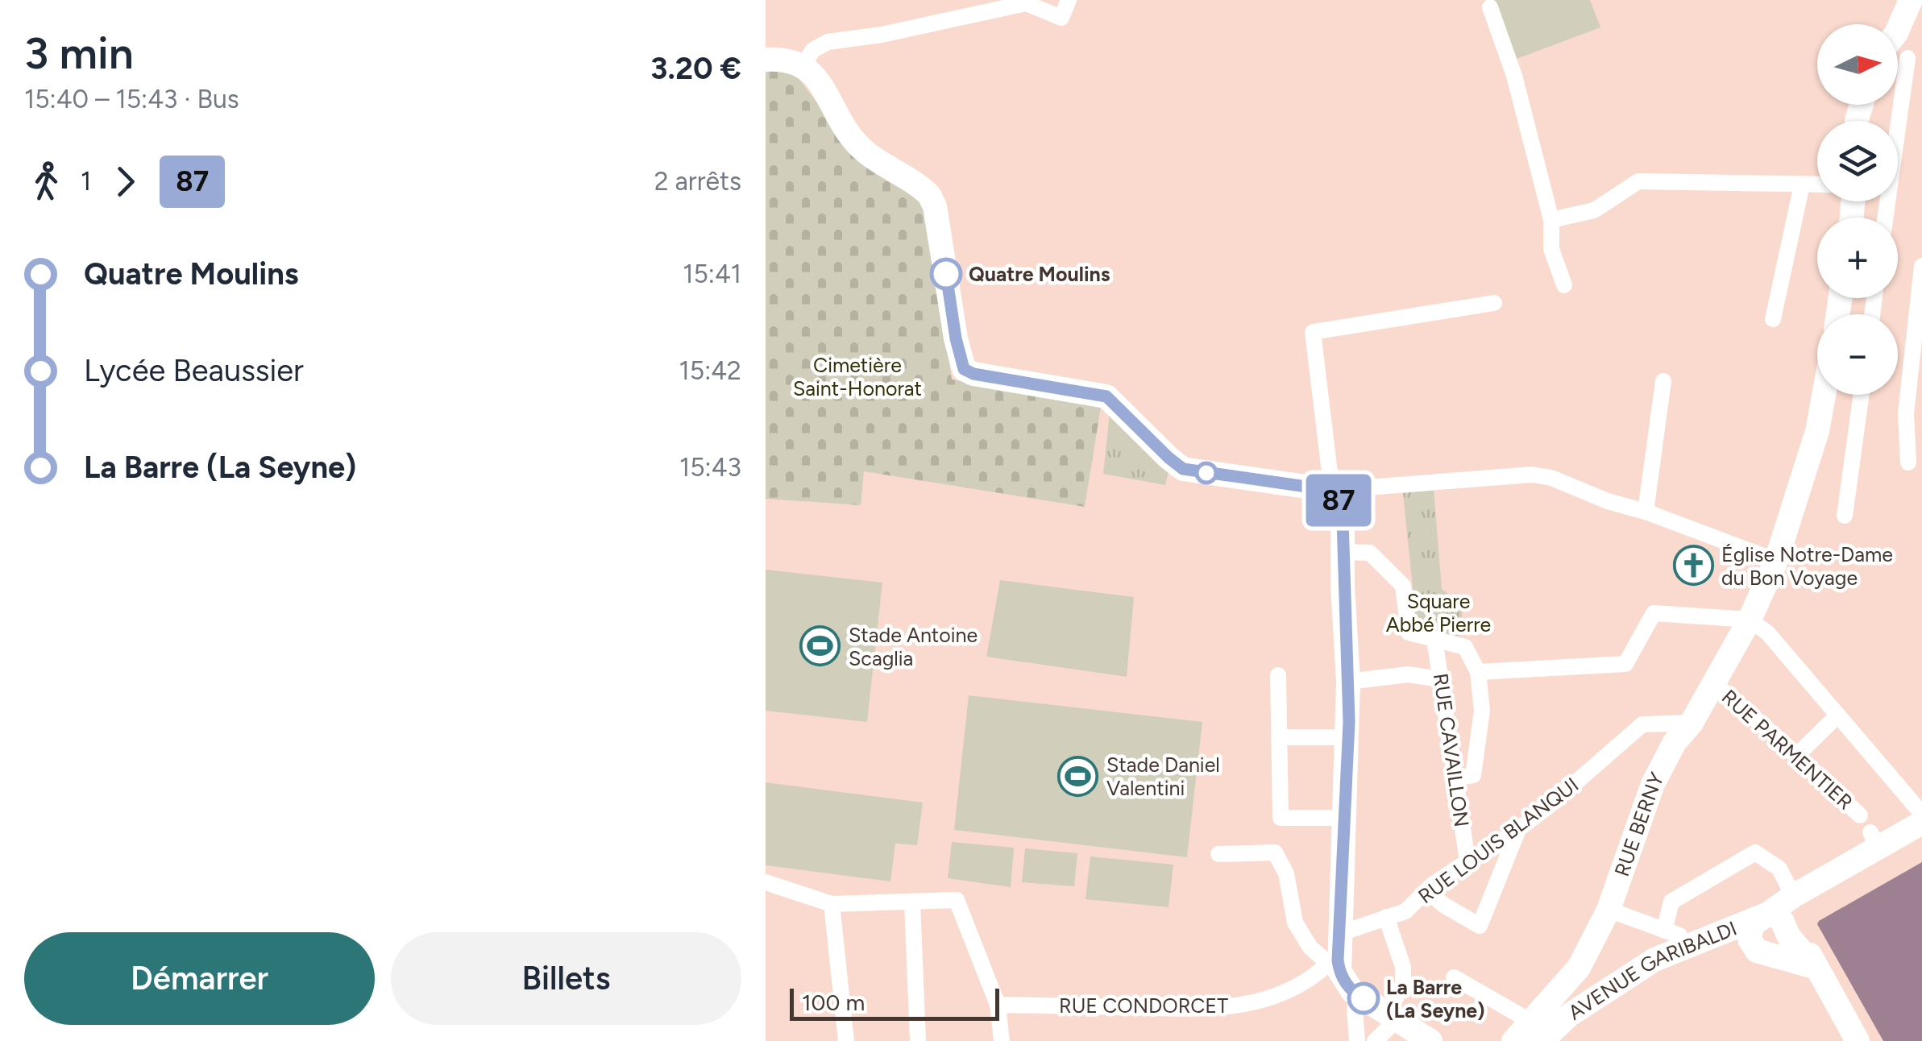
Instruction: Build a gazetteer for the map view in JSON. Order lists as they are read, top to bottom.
{
  "streets": {
    "street": [
      "RUE PARMENTIER",
      "RUE CAVAILLON",
      "RUE BERNY",
      "RUE LOUIS BLANQUI",
      "AVENUE GARIBALDI",
      "RUE CONDORCET"
    ]
  },
  "crossings": [
    ["RUE PARMENTIER", "RUE BERNY"],
    ["RUE CAVAILLON", "RUE LOUIS BLANQUI"],
    ["RUE BERNY", "RUE LOUIS BLANQUI"],
    ["RUE BERNY", "AVENUE GARIBALDI"]
  ],
  "parks": ["Cimetière Saint-Honorat", "Square Abbé Pierre"],
  "places": {
    "other": ["Quatre Moulins", "La Barre (La Seyne)"],
    "church": ["Église Notre-Dame du Bon Voyage"],
    "sports": ["Stade Antoine Scaglia", "Stade Daniel Valentini"]
  },
  "lines": ["bus line 87"],
  "scale_bar": "100 m",
  "north": "right",
  "page": {
    "heading": ["3 min", "15:40 – 15:43 · Bus", "3.20 €"],
    "on_map": "87",
    "map_buttons": ["+", "−"],
    "legs": ["1", "87", "2 arrêts"],
    "list": [
      {
        "name": "Quatre Moulins",
        "value": "15:41"
      },
      {
        "name": "Lycée Beaussier",
        "value": "15:42"
      },
      {
        "name": "La Barre (La Seyne)",
        "value": "15:43"
      }
    ],
    "buttons": ["Démarrer", "Billets"],
    "scale": "100 m"
  }
}
